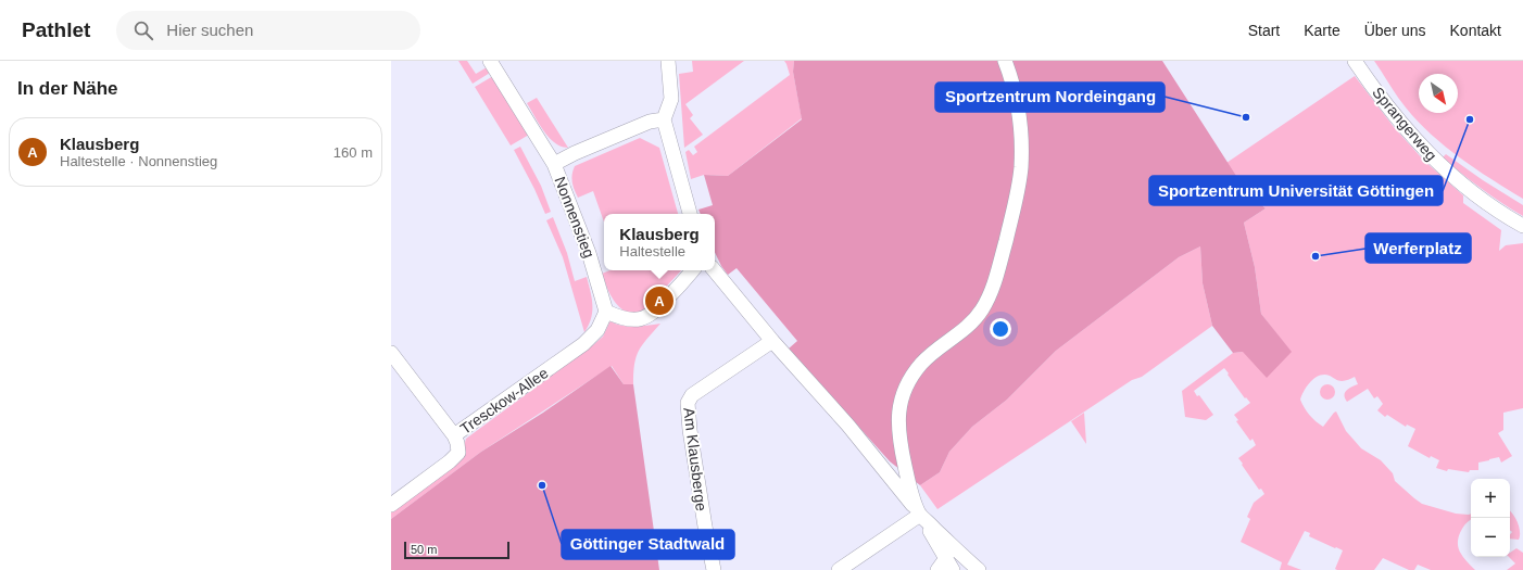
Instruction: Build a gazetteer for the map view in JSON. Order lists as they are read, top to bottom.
{
  "streets": {
    "street": [
      "Sprangerweg",
      "Nonnenstieg",
      "Tresckow-Allee",
      "Am Klausberge"
    ]
  },
  "crossings": [
    ["Nonnenstieg", "Tresckow-Allee"]
  ],
  "places": [
    "Sportzentrum Nordeingang",
    "Sportzentrum Universität Göttingen",
    "Werferplatz",
    "Göttinger Stadtwald"
  ],
  "scale_bar": "50 m",
  "north": "bottom right",
  "page": {
    "header": "Pathlet",
    "search": "Hier suchen",
    "nav": [
      "Start",
      "Karte",
      "Über uns",
      "Kontakt"
    ],
    "heading": "In der Nähe",
    "list": [
      {
        "mark": "A",
        "name": "Klausberg",
        "note": "Haltestelle · Nonnenstieg",
        "value": "160 m"
      }
    ],
    "popup": ["Klausberg", "Haltestelle"],
    "pins": "A",
    "map_buttons": ["+", "−"],
    "scale": "50 m"
  }
}
